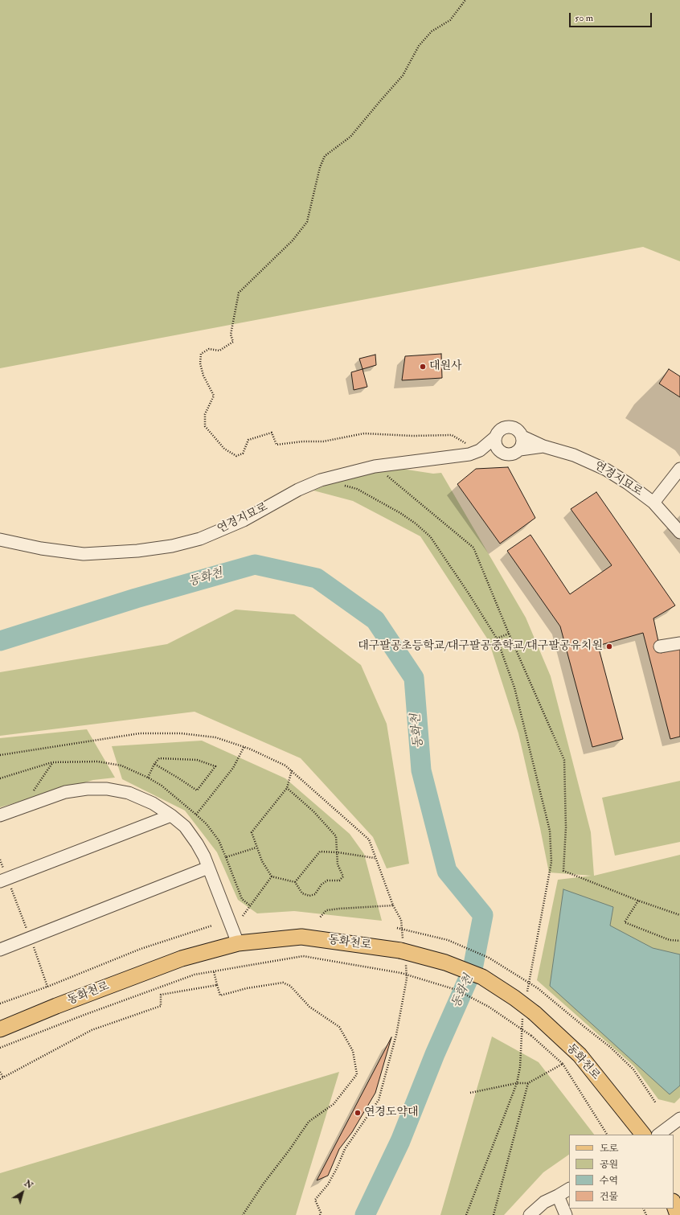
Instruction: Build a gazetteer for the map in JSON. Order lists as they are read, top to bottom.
{
  "streets": {
    "main road": ["동화천로"],
    "street": ["연경지묘로"]
  },
  "water": ["동화천"],
  "places": ["대원사", "대구팔공초등학교/대구팔공중학교/대구팔공유치원", "연경도약대"],
  "legend": [
    "도로",
    "공원",
    "수역",
    "건물"
  ],
  "scale_bar": "50 m",
  "north": "top right"
}
